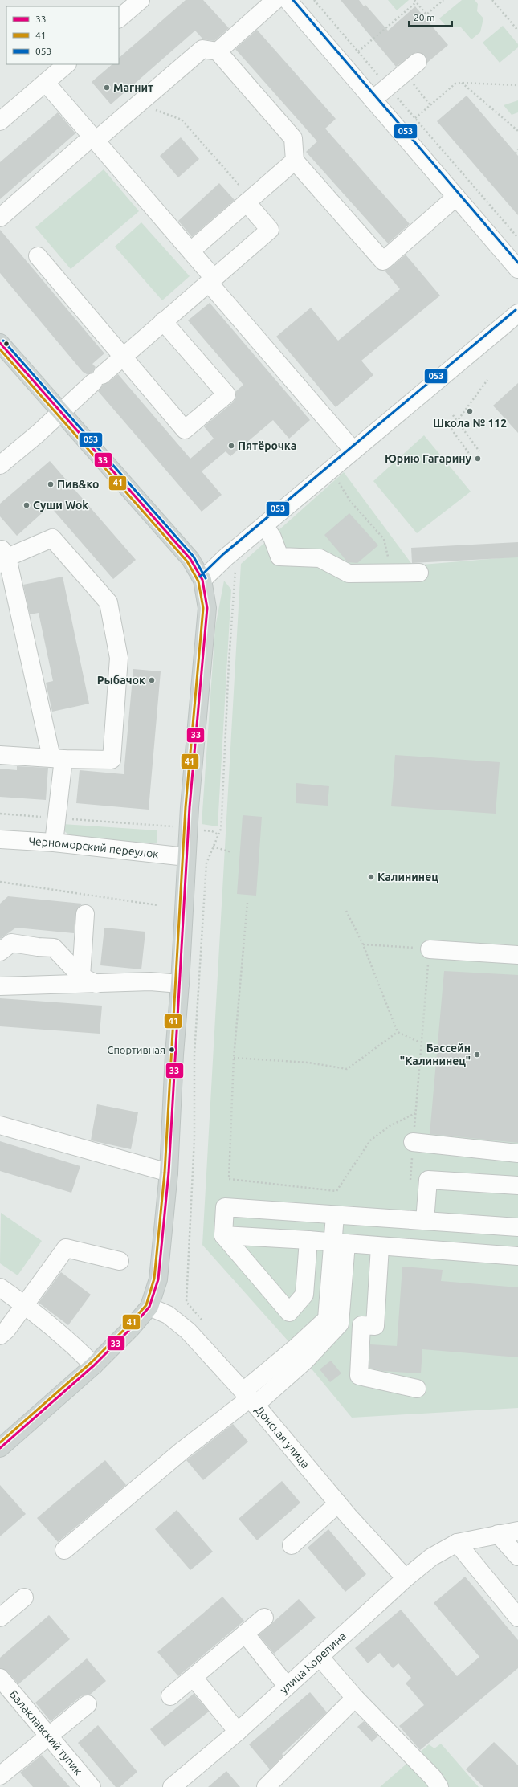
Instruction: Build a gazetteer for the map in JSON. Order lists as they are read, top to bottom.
{
  "streets": {
    "street": [
      "Черноморский переулок",
      "Донская улица",
      "улица Корепина",
      "Балаклавский тупик"
    ]
  },
  "crossings": [
    ["Донская улица", "улица Корепина"]
  ],
  "places": [
    "Магнит",
    "Школа № 112",
    "Пятёрочка",
    "Юрию Гагарину",
    "Пив&ко",
    "Суши Wok",
    "Рыбачок",
    "Калининец",
    "Спортивная",
    "Бассейн \"Калининец\""
  ],
  "lines": ["transit line 053", "transit line 33", "transit line 41"],
  "legend": ["33", "41", "053"],
  "scale_bar": "20 m"
}
